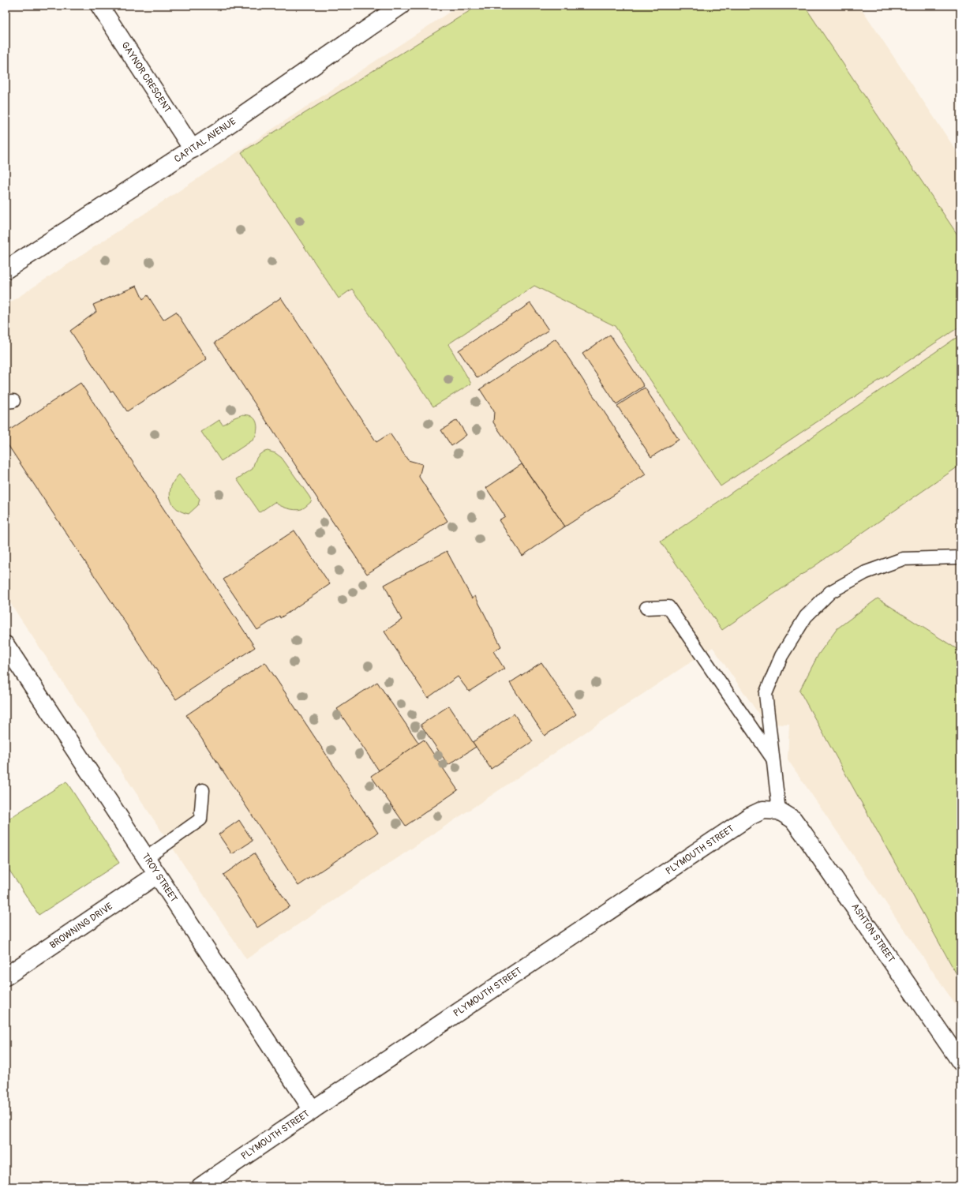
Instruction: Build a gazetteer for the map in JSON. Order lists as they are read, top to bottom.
{
  "streets": {
    "street": [
      "GAYNOR CRESCENT",
      "CAPITAL AVENUE",
      "PLYMOUTH STREET",
      "TROY STREET",
      "BROWNING DRIVE",
      "ASHTON STREET"
    ]
  },
  "crossings": [
    ["GAYNOR CRESCENT", "CAPITAL AVENUE"],
    ["PLYMOUTH STREET", "TROY STREET"],
    ["PLYMOUTH STREET", "ASHTON STREET"],
    ["TROY STREET", "BROWNING DRIVE"]
  ]
}
